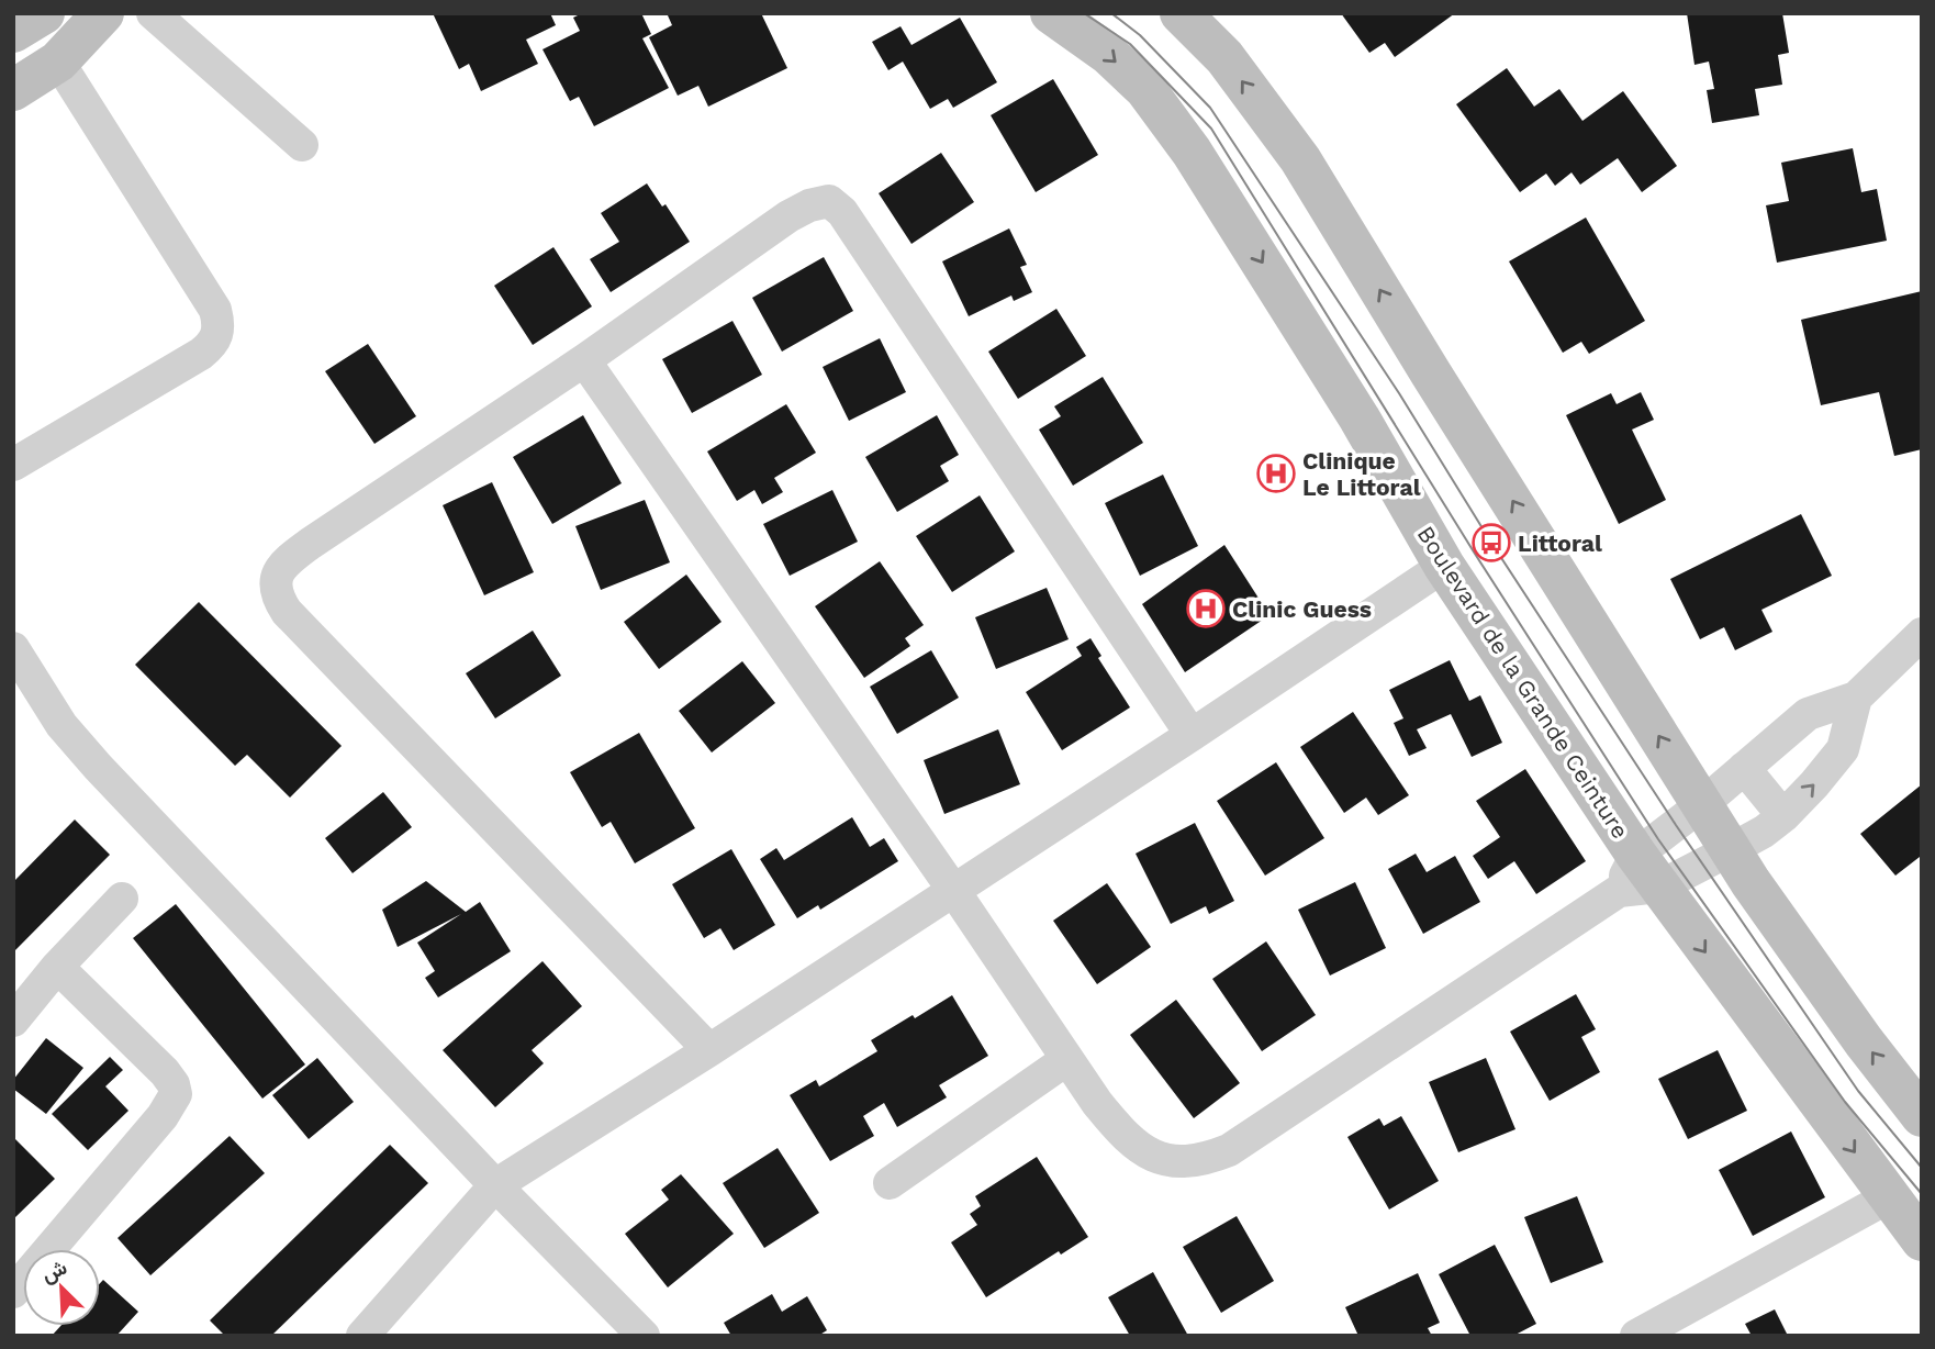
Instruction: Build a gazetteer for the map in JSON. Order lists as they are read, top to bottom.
{
  "streets": {
    "main road": ["Boulevard de la Grande Ceinture"]
  },
  "places": {
    "hospital": ["Clinique Le Littoral", "Clinic Guess"],
    "bus stop": ["Littoral"]
  },
  "north": "top left"
}
